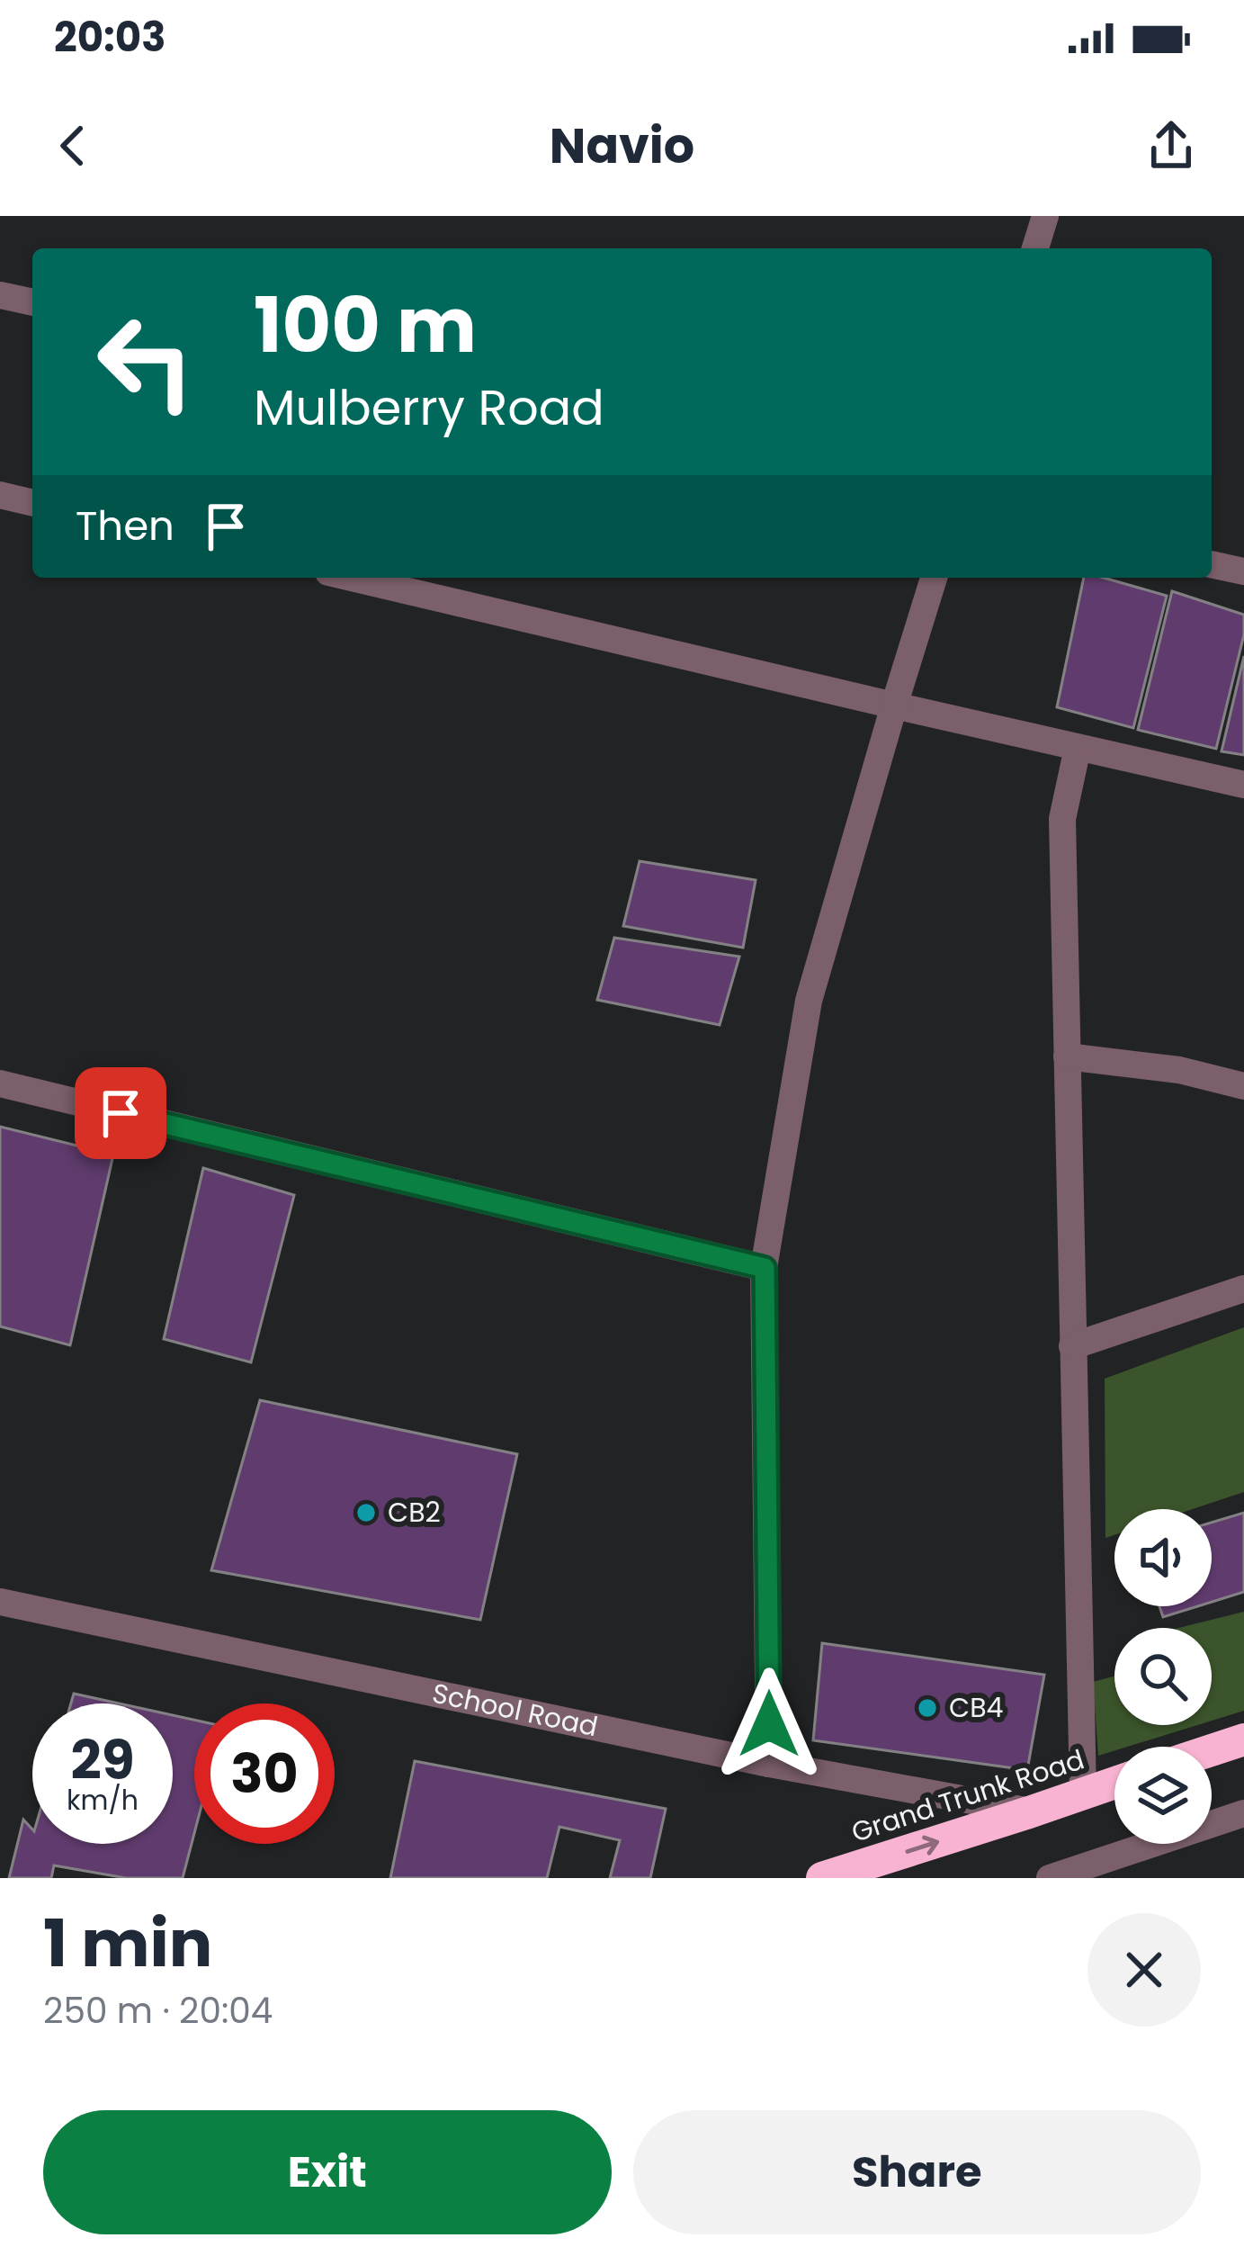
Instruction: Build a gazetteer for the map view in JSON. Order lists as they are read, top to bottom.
{
  "streets": {
    "highway": ["Grand Trunk Road"],
    "street": ["School Road"]
  },
  "crossings": [
    ["School Road", "Grand Trunk Road"]
  ],
  "one_way": ["Grand Trunk Road"],
  "places": ["CB2", "CB4"],
  "page": {
    "status": "20:03",
    "header": "Navio",
    "turn": ["100 m", "Mulberry Road"],
    "then": "Then",
    "speed": "29 km/h",
    "limit": "30",
    "heading": ["1 min", "250 m · 20:04"],
    "buttons": ["Exit", "Share"]
  }
}
